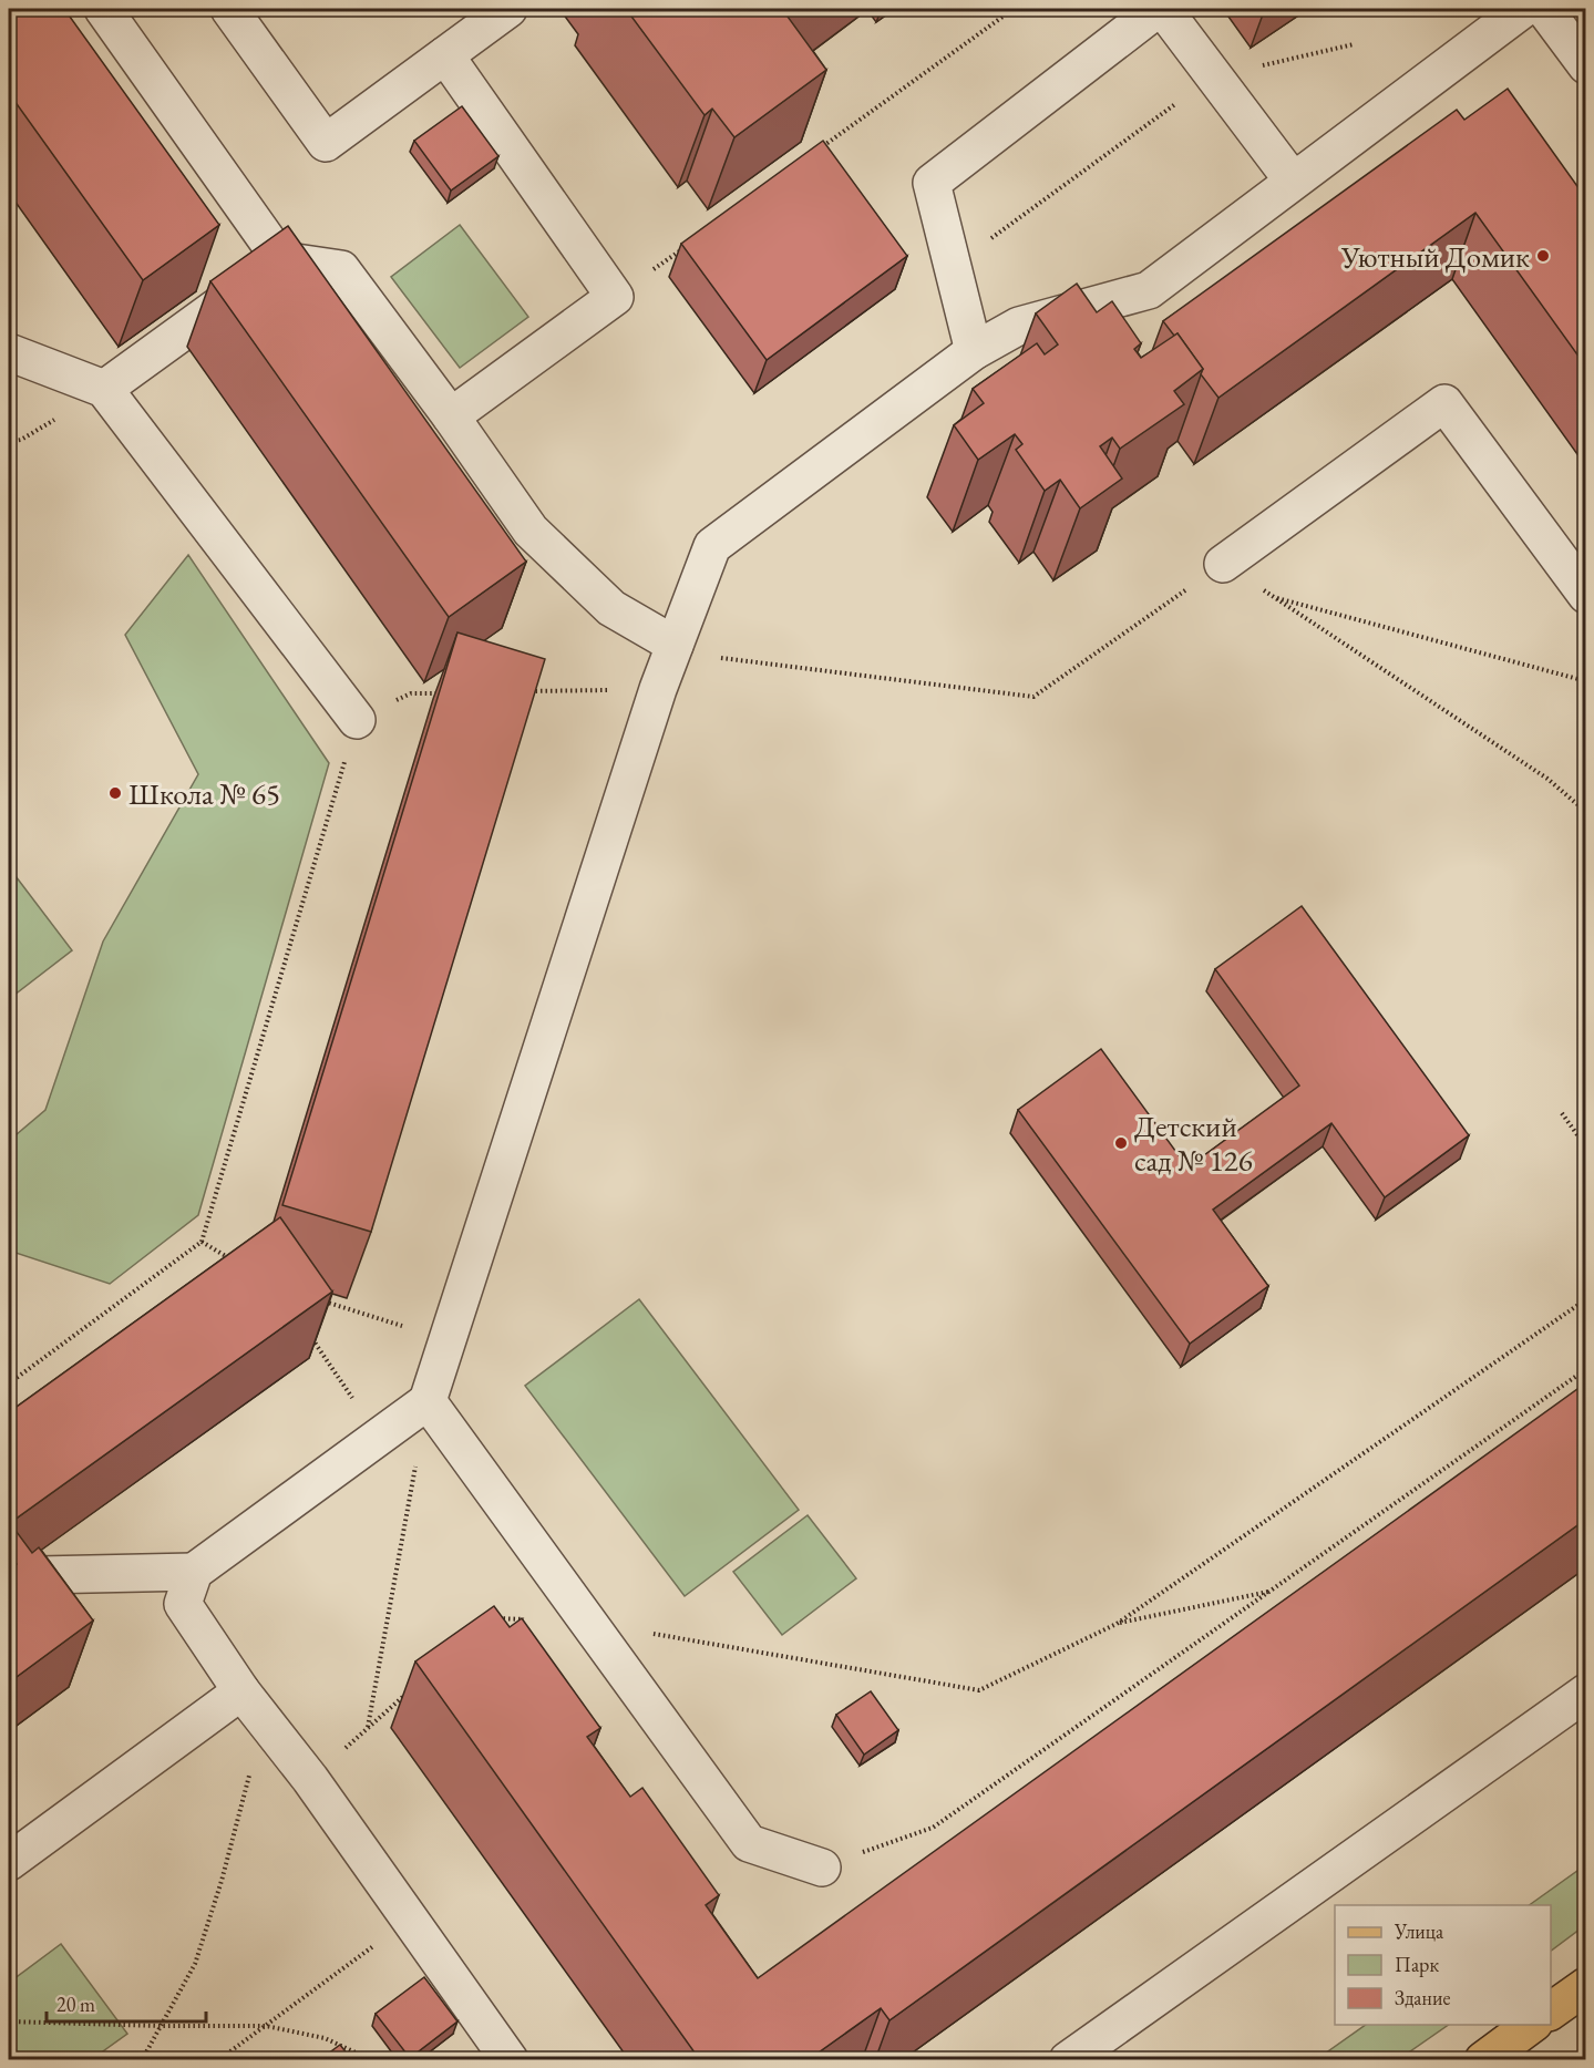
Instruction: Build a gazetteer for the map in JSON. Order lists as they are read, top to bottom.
{
  "places": ["Уютный Домик", "Школа № 65", "Детский сад № 126"],
  "legend": ["Улица", "Парк", "Здание"],
  "scale_bar": "20 m"
}
